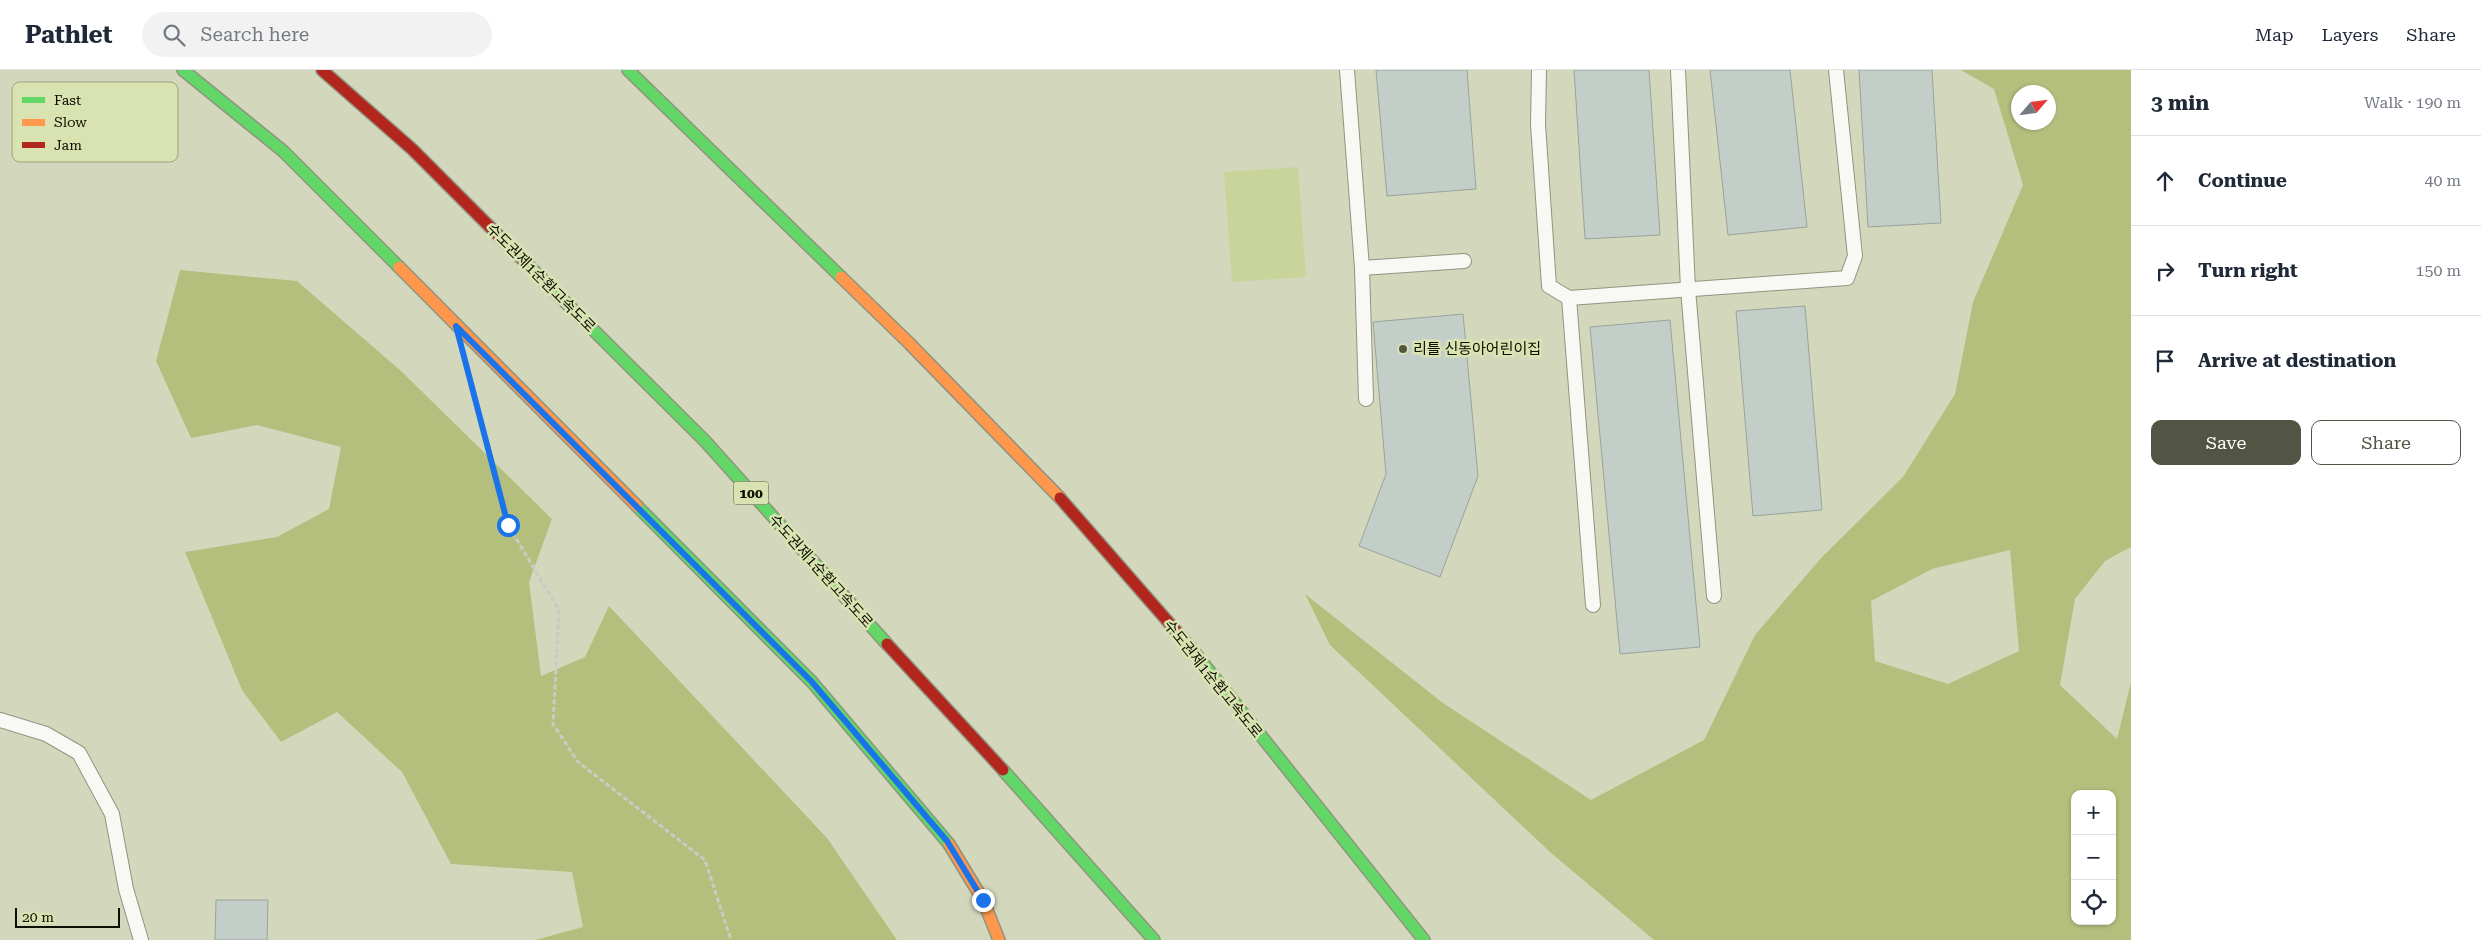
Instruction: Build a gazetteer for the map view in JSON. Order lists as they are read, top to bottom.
{
  "streets": {
    "main road": ["수도권제1순환고속도로", "100"]
  },
  "places": ["리틀 신동아어린이집"],
  "legend": ["Fast", "Slow", "Jam"],
  "scale_bar": "20 m",
  "north": "top right",
  "page": {
    "header": "Pathlet",
    "search": "Search here",
    "nav": ["Map", "Layers", "Share"],
    "heading": ["3 min", "Walk · 190 m"],
    "list": [
      ["Continue", "40 m"],
      ["Turn right", "150 m"],
      "Arrive at destination"
    ],
    "buttons": ["Save", "Share"],
    "map_buttons": ["+", "−"],
    "scale": "20 m"
  }
}
